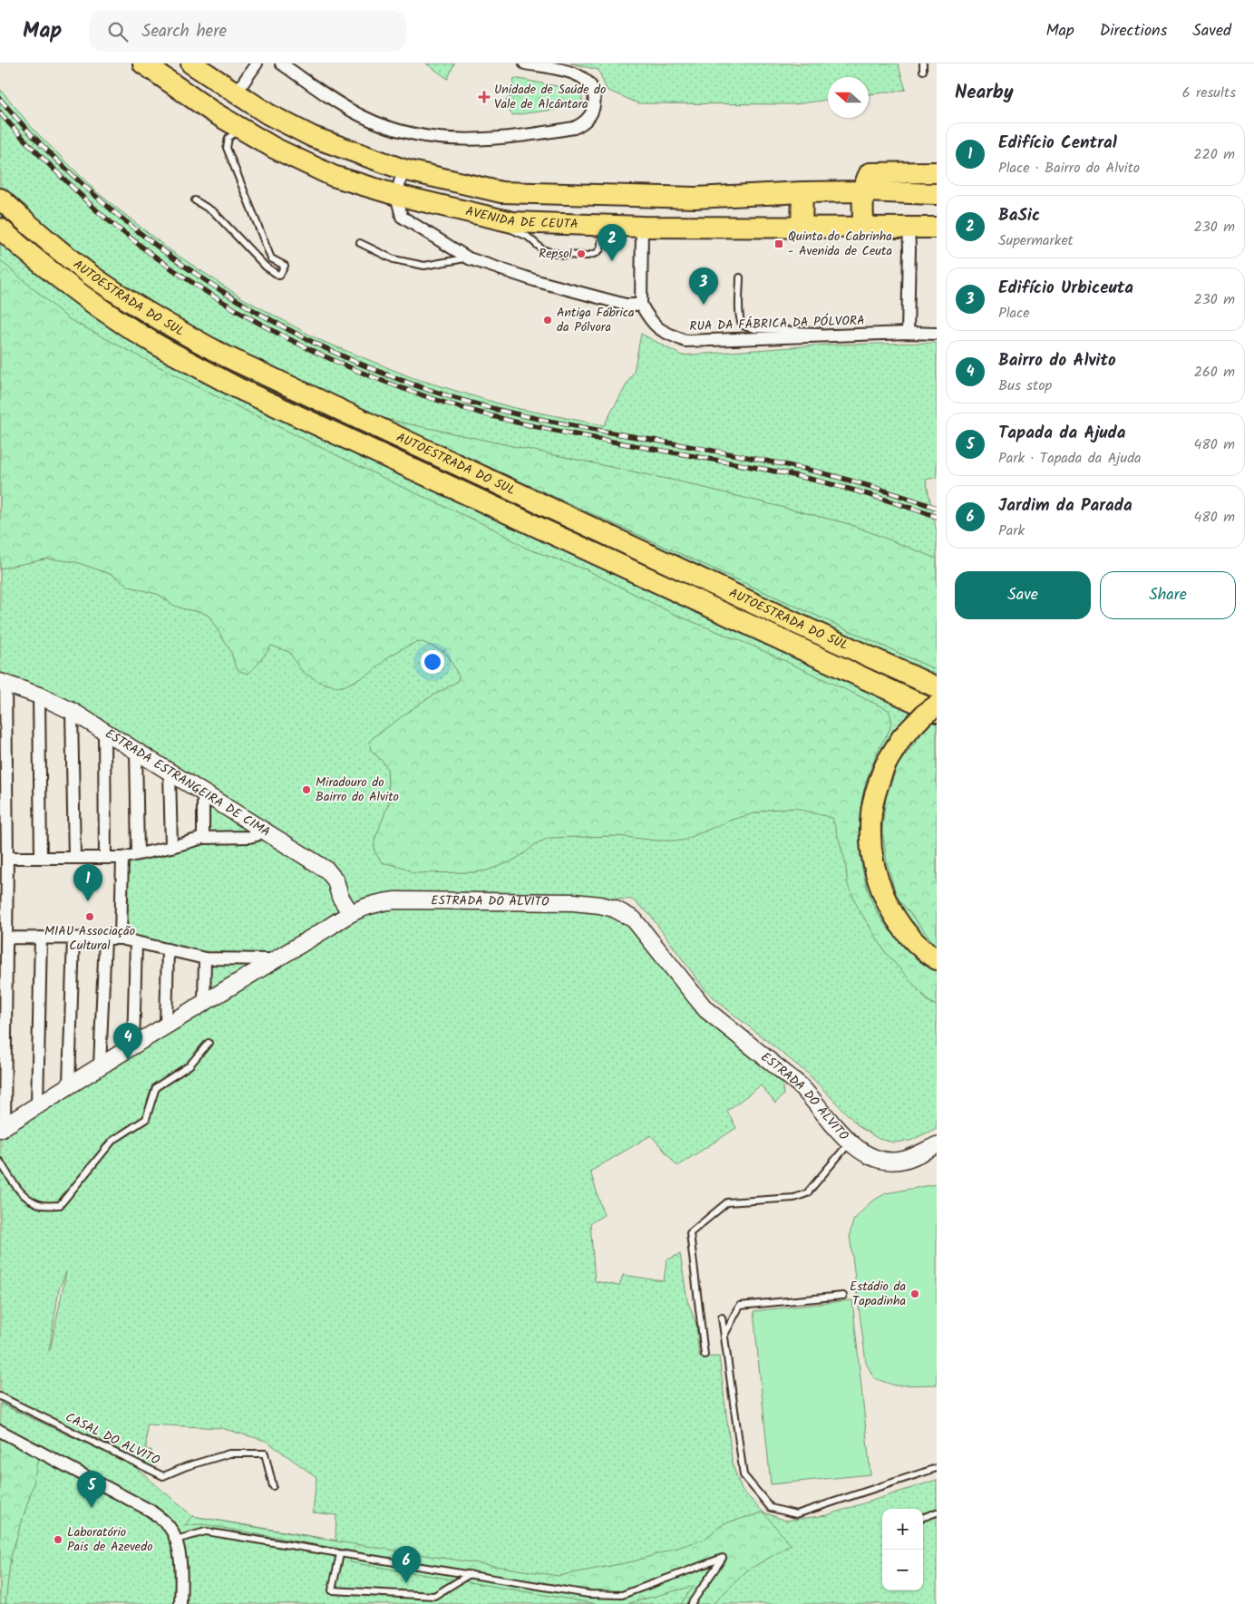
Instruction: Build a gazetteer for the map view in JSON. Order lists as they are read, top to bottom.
{
  "streets": {
    "highway": ["AVENIDA DE CEUTA", "AUTOESTRADA DO SUL"],
    "street": ["RUA DA FÁBRICA DA PÓLVORA", "ESTRADA ESTRANGEIRA DE CIMA", "ESTRADA DO ALVITO"],
    "lane": ["CASAL DO ALVITO"]
  },
  "crossings": [
    ["ESTRADA ESTRANGEIRA DE CIMA", "ESTRADA DO ALVITO"]
  ],
  "places": {
    "health": ["Unidade de Saúde do Vale de Alcântara"],
    "transit": ["Quinta do Cabrinha - Avenida de Ceuta"],
    "other": [
      "Repsol",
      "Antiga Fábrica da Pólvora",
      "Miradouro do Bairro do Alvito",
      "MIAU Associação Cultural",
      "Estádio da Tapadinha",
      "Laboratório Pais de Azevedo"
    ]
  },
  "north": "left",
  "page": {
    "header": "Map",
    "search": "Search here",
    "nav": ["Map", "Directions", "Saved"],
    "heading": ["Nearby", "6 results"],
    "list": [
      {
        "mark": "1",
        "name": "Edifício Central",
        "note": "Place · Bairro do Alvito",
        "value": "220 m"
      },
      {
        "mark": "2",
        "name": "BaSic",
        "note": "Supermarket",
        "value": "230 m"
      },
      {
        "mark": "3",
        "name": "Edifício Urbiceuta",
        "note": "Place",
        "value": "230 m"
      },
      {
        "mark": "4",
        "name": "Bairro do Alvito",
        "note": "Bus stop",
        "value": "260 m"
      },
      {
        "mark": "5",
        "name": "Tapada da Ajuda",
        "note": "Park · Tapada da Ajuda",
        "value": "480 m"
      },
      {
        "mark": "6",
        "name": "Jardim da Parada",
        "note": "Park",
        "value": "480 m"
      }
    ],
    "pins": [
      "2",
      "3",
      "1",
      "4",
      "5",
      "6"
    ],
    "buttons": ["Save", "Share"],
    "map_buttons": ["+", "−"]
  }
}
